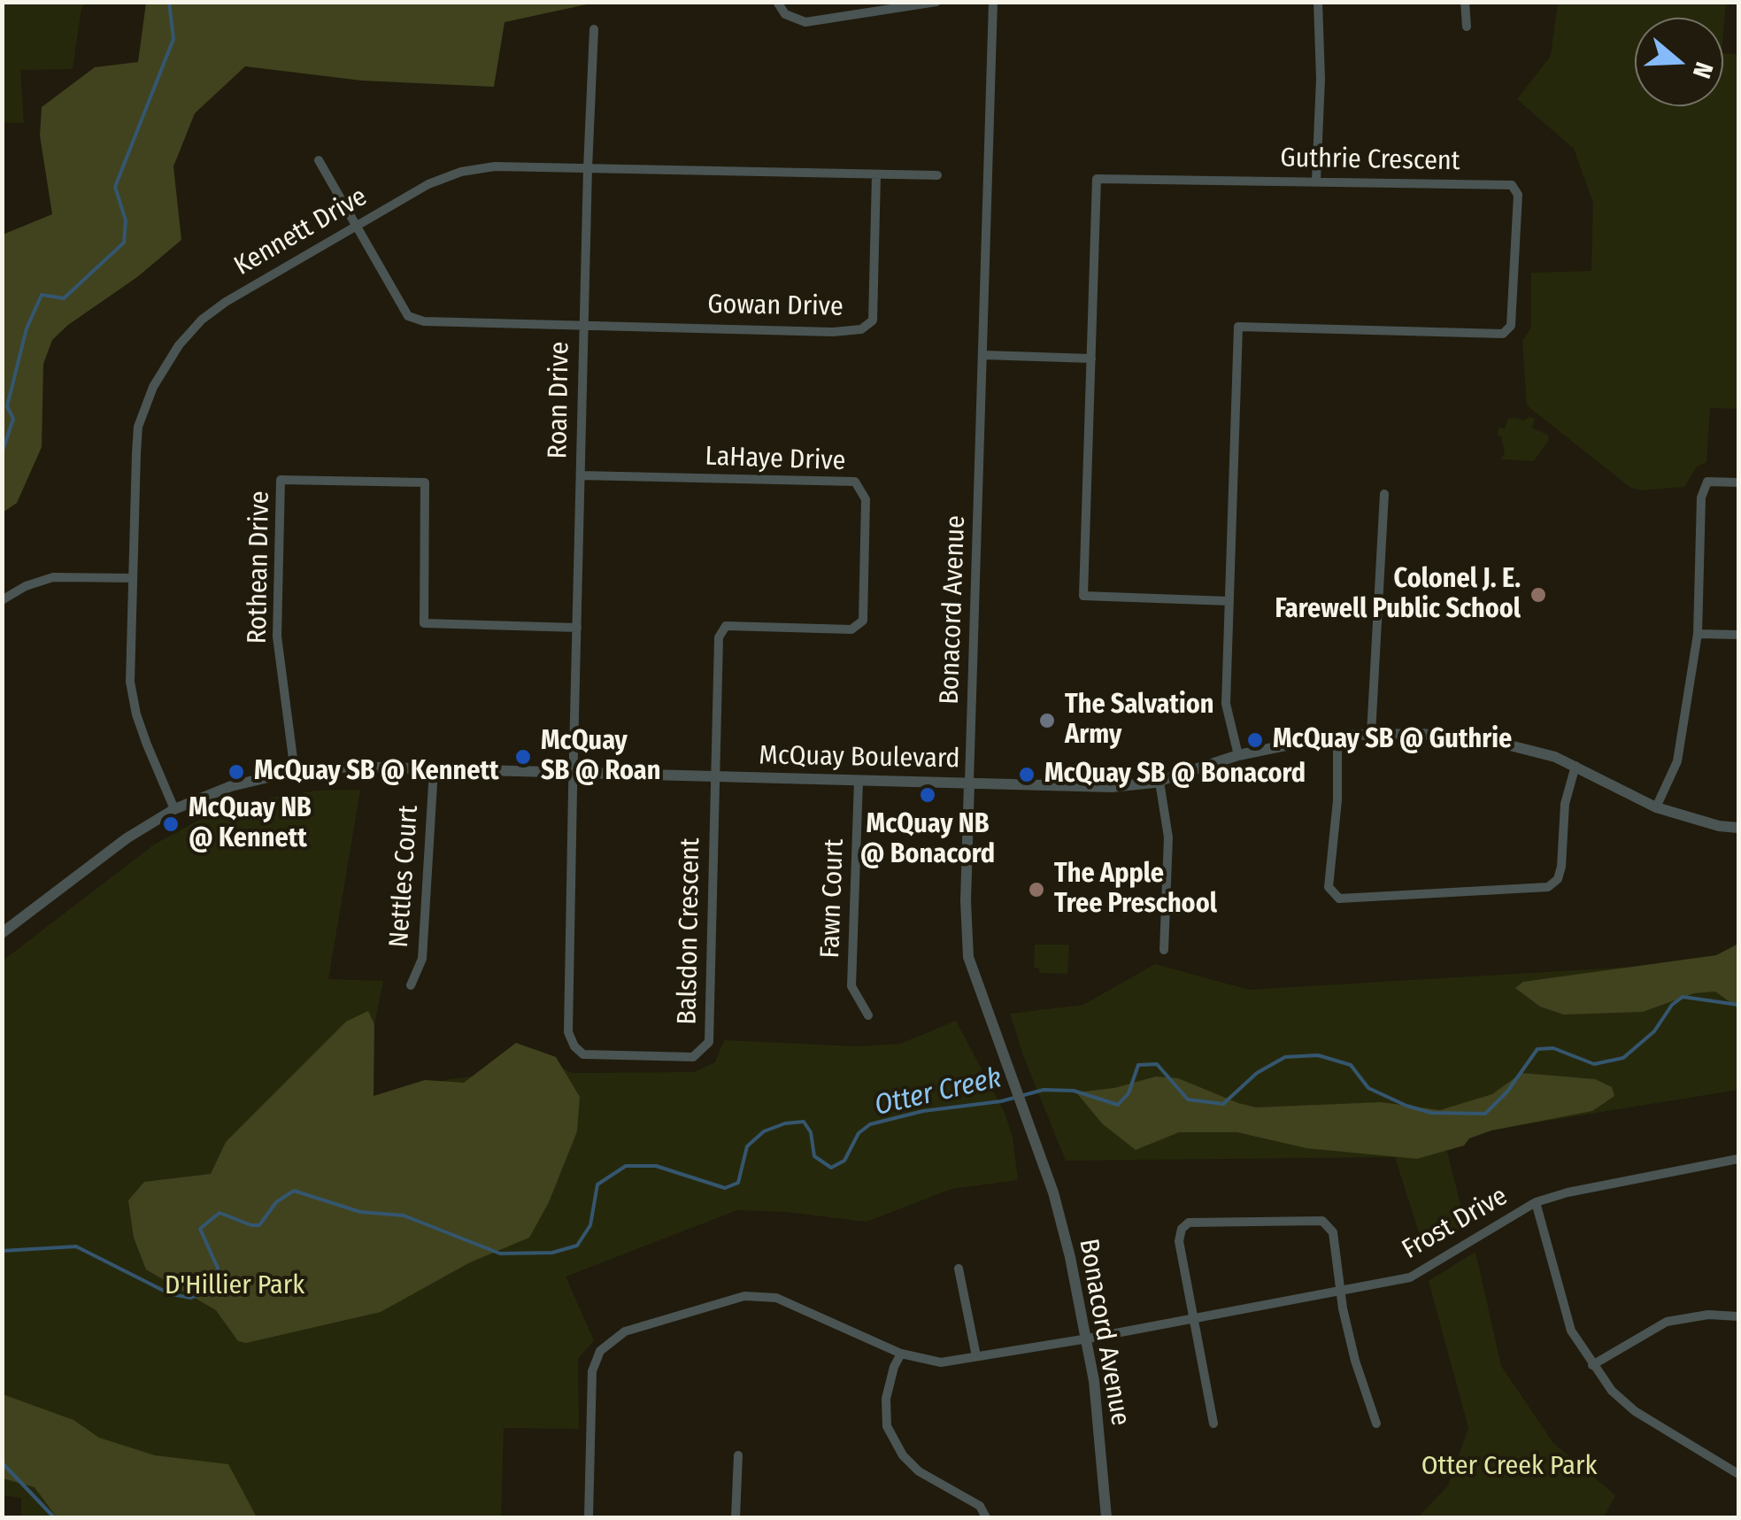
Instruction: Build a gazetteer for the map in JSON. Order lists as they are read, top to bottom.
{
  "streets": {
    "street": [
      "Guthrie Crescent",
      "Kennett Drive",
      "Gowan Drive",
      "Roan Drive",
      "LaHaye Drive",
      "Rothean Drive",
      "Bonacord Avenue",
      "McQuay Boulevard",
      "Nettles Court",
      "Fawn Court",
      "Balsdon Crescent",
      "Frost Drive"
    ]
  },
  "crossings": [
    ["Guthrie Crescent", "McQuay Boulevard"],
    ["Kennett Drive", "Gowan Drive"],
    ["Kennett Drive", "Roan Drive"],
    ["Kennett Drive", "McQuay Boulevard"],
    ["Gowan Drive", "Roan Drive"],
    ["Roan Drive", "LaHaye Drive"],
    ["Roan Drive", "Rothean Drive"],
    ["Roan Drive", "McQuay Boulevard"],
    ["Roan Drive", "Balsdon Crescent"],
    ["LaHaye Drive", "McQuay Boulevard"],
    ["LaHaye Drive", "Balsdon Crescent"],
    ["Rothean Drive", "McQuay Boulevard"],
    ["Bonacord Avenue", "McQuay Boulevard"],
    ["Bonacord Avenue", "Frost Drive"],
    ["McQuay Boulevard", "Nettles Court"],
    ["McQuay Boulevard", "Fawn Court"],
    ["McQuay Boulevard", "Balsdon Crescent"]
  ],
  "water": ["Otter Creek"],
  "parks": ["D'Hillier Park", "Otter Creek Park"],
  "places": [
    "Colonel J. E. Farewell Public School",
    "The Salvation Army",
    "McQuay SB @ Guthrie",
    "McQuay SB @ Roan",
    "McQuay SB @ Kennett",
    "McQuay SB @ Bonacord",
    "McQuay NB @ Bonacord",
    "McQuay NB @ Kennett",
    "The Apple Tree Preschool"
  ],
  "north": "right"
}
